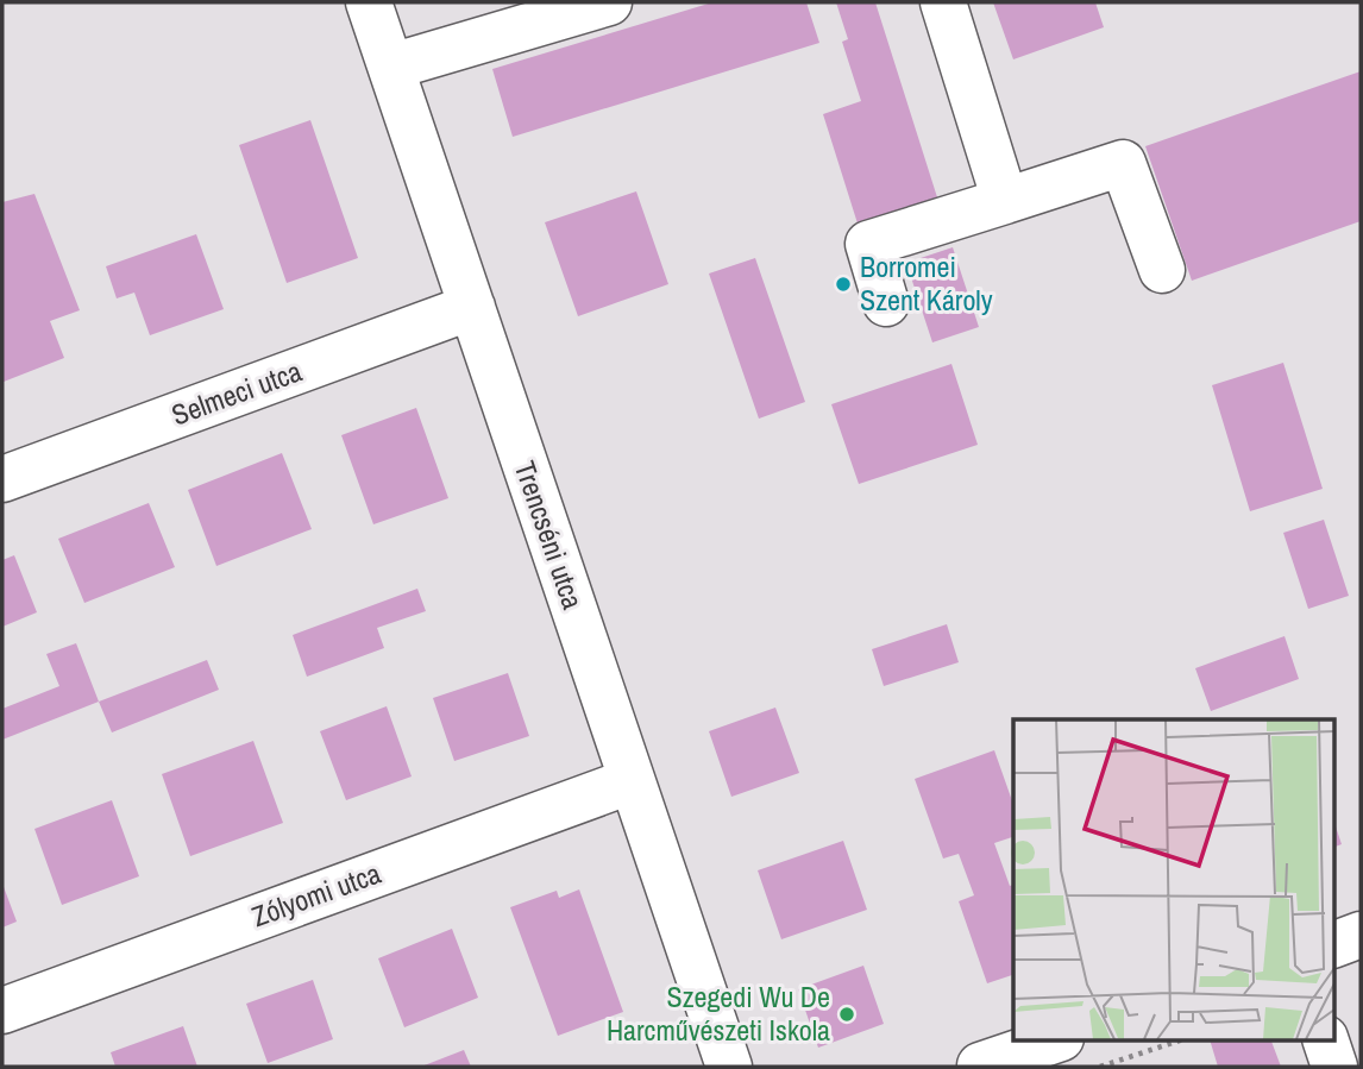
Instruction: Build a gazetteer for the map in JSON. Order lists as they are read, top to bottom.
{
  "streets": {
    "street": ["Selmeci utca", "Trencséni utca", "Zólyomi utca"]
  },
  "crossings": [
    ["Selmeci utca", "Trencséni utca"],
    ["Trencséni utca", "Zólyomi utca"]
  ],
  "places": ["Borromei Szent Károly", "Szegedi Wu De Harcművészeti Iskola"]
}
